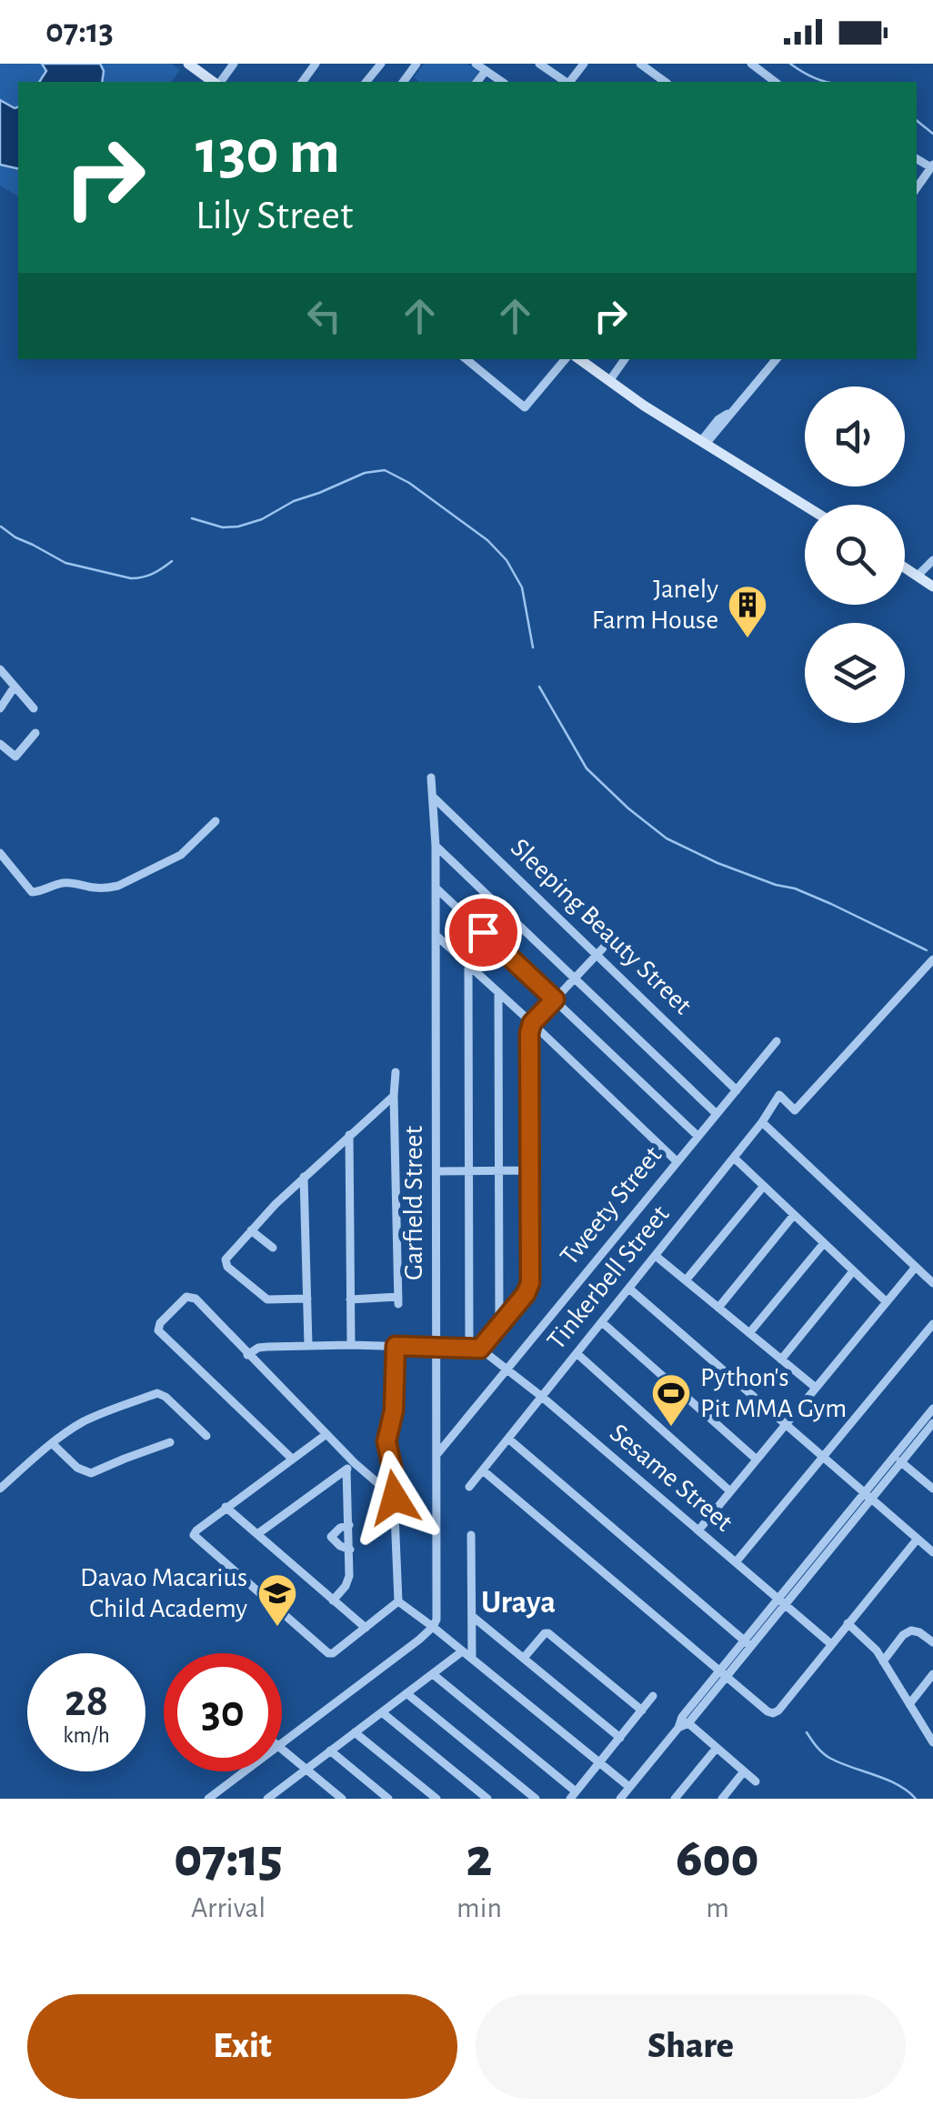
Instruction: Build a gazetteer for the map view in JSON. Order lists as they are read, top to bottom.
{
  "streets": {
    "street": [
      "Sleeping Beauty Street",
      "Garfield Street",
      "Tweety Street",
      "Tinkerbell Street",
      "Sesame Street"
    ]
  },
  "crossings": [
    ["Sleeping Beauty Street", "Garfield Street"],
    ["Sleeping Beauty Street", "Tweety Street"],
    ["Garfield Street", "Tweety Street"],
    ["Tweety Street", "Sesame Street"],
    ["Tinkerbell Street", "Sesame Street"]
  ],
  "districts": ["Uraya"],
  "places": {
    "building": ["Janely Farm House"],
    "sports": ["Python's Pit MMA Gym"],
    "school or university": ["Davao Macarius Child Academy"]
  },
  "page": {
    "status": "07:13",
    "turn": ["130 m", "Lily Street"],
    "speed": "28 km/h",
    "limit": "30",
    "eta": [
      "07:15",
      "Arrival",
      "2",
      "min",
      "600",
      "m"
    ],
    "buttons": ["Exit", "Share"]
  }
}
